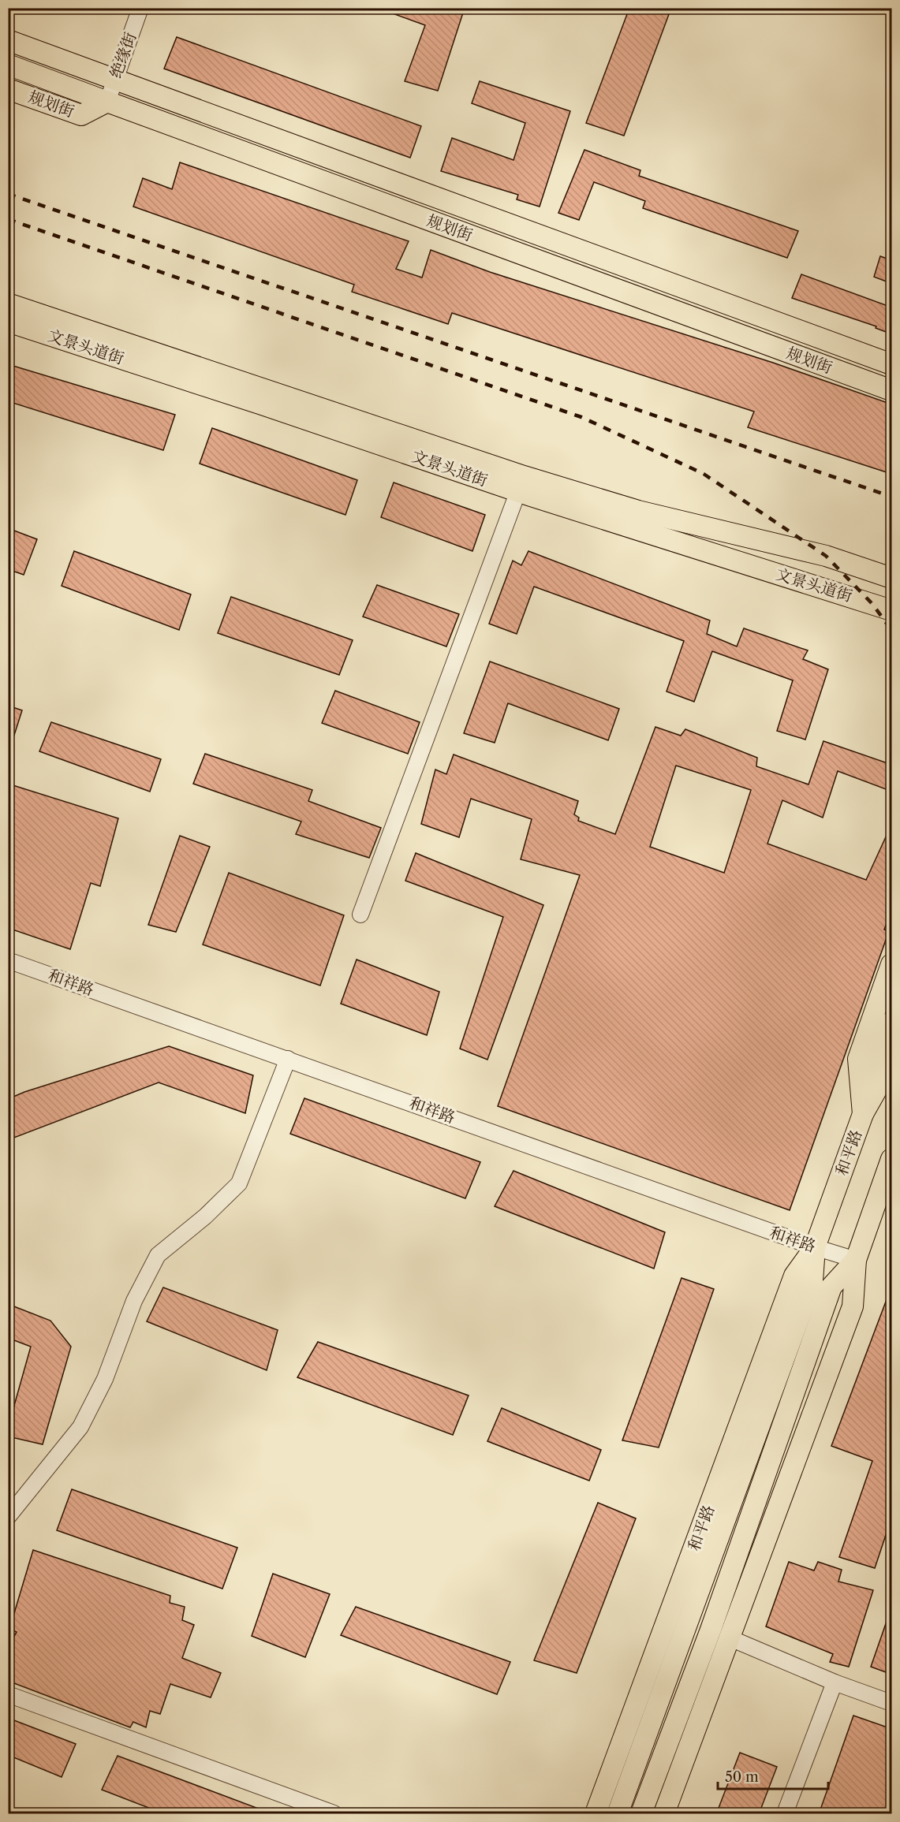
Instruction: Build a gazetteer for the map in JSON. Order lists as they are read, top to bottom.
{
  "streets": {
    "main road": ["规划街", "文景头道街", "和平路"],
    "street": ["绝缘街", "和祥路"]
  },
  "crossings": [
    ["绝缘街", "规划街"],
    ["和祥路", "和平路"]
  ],
  "scale_bar": "50 m"
}
